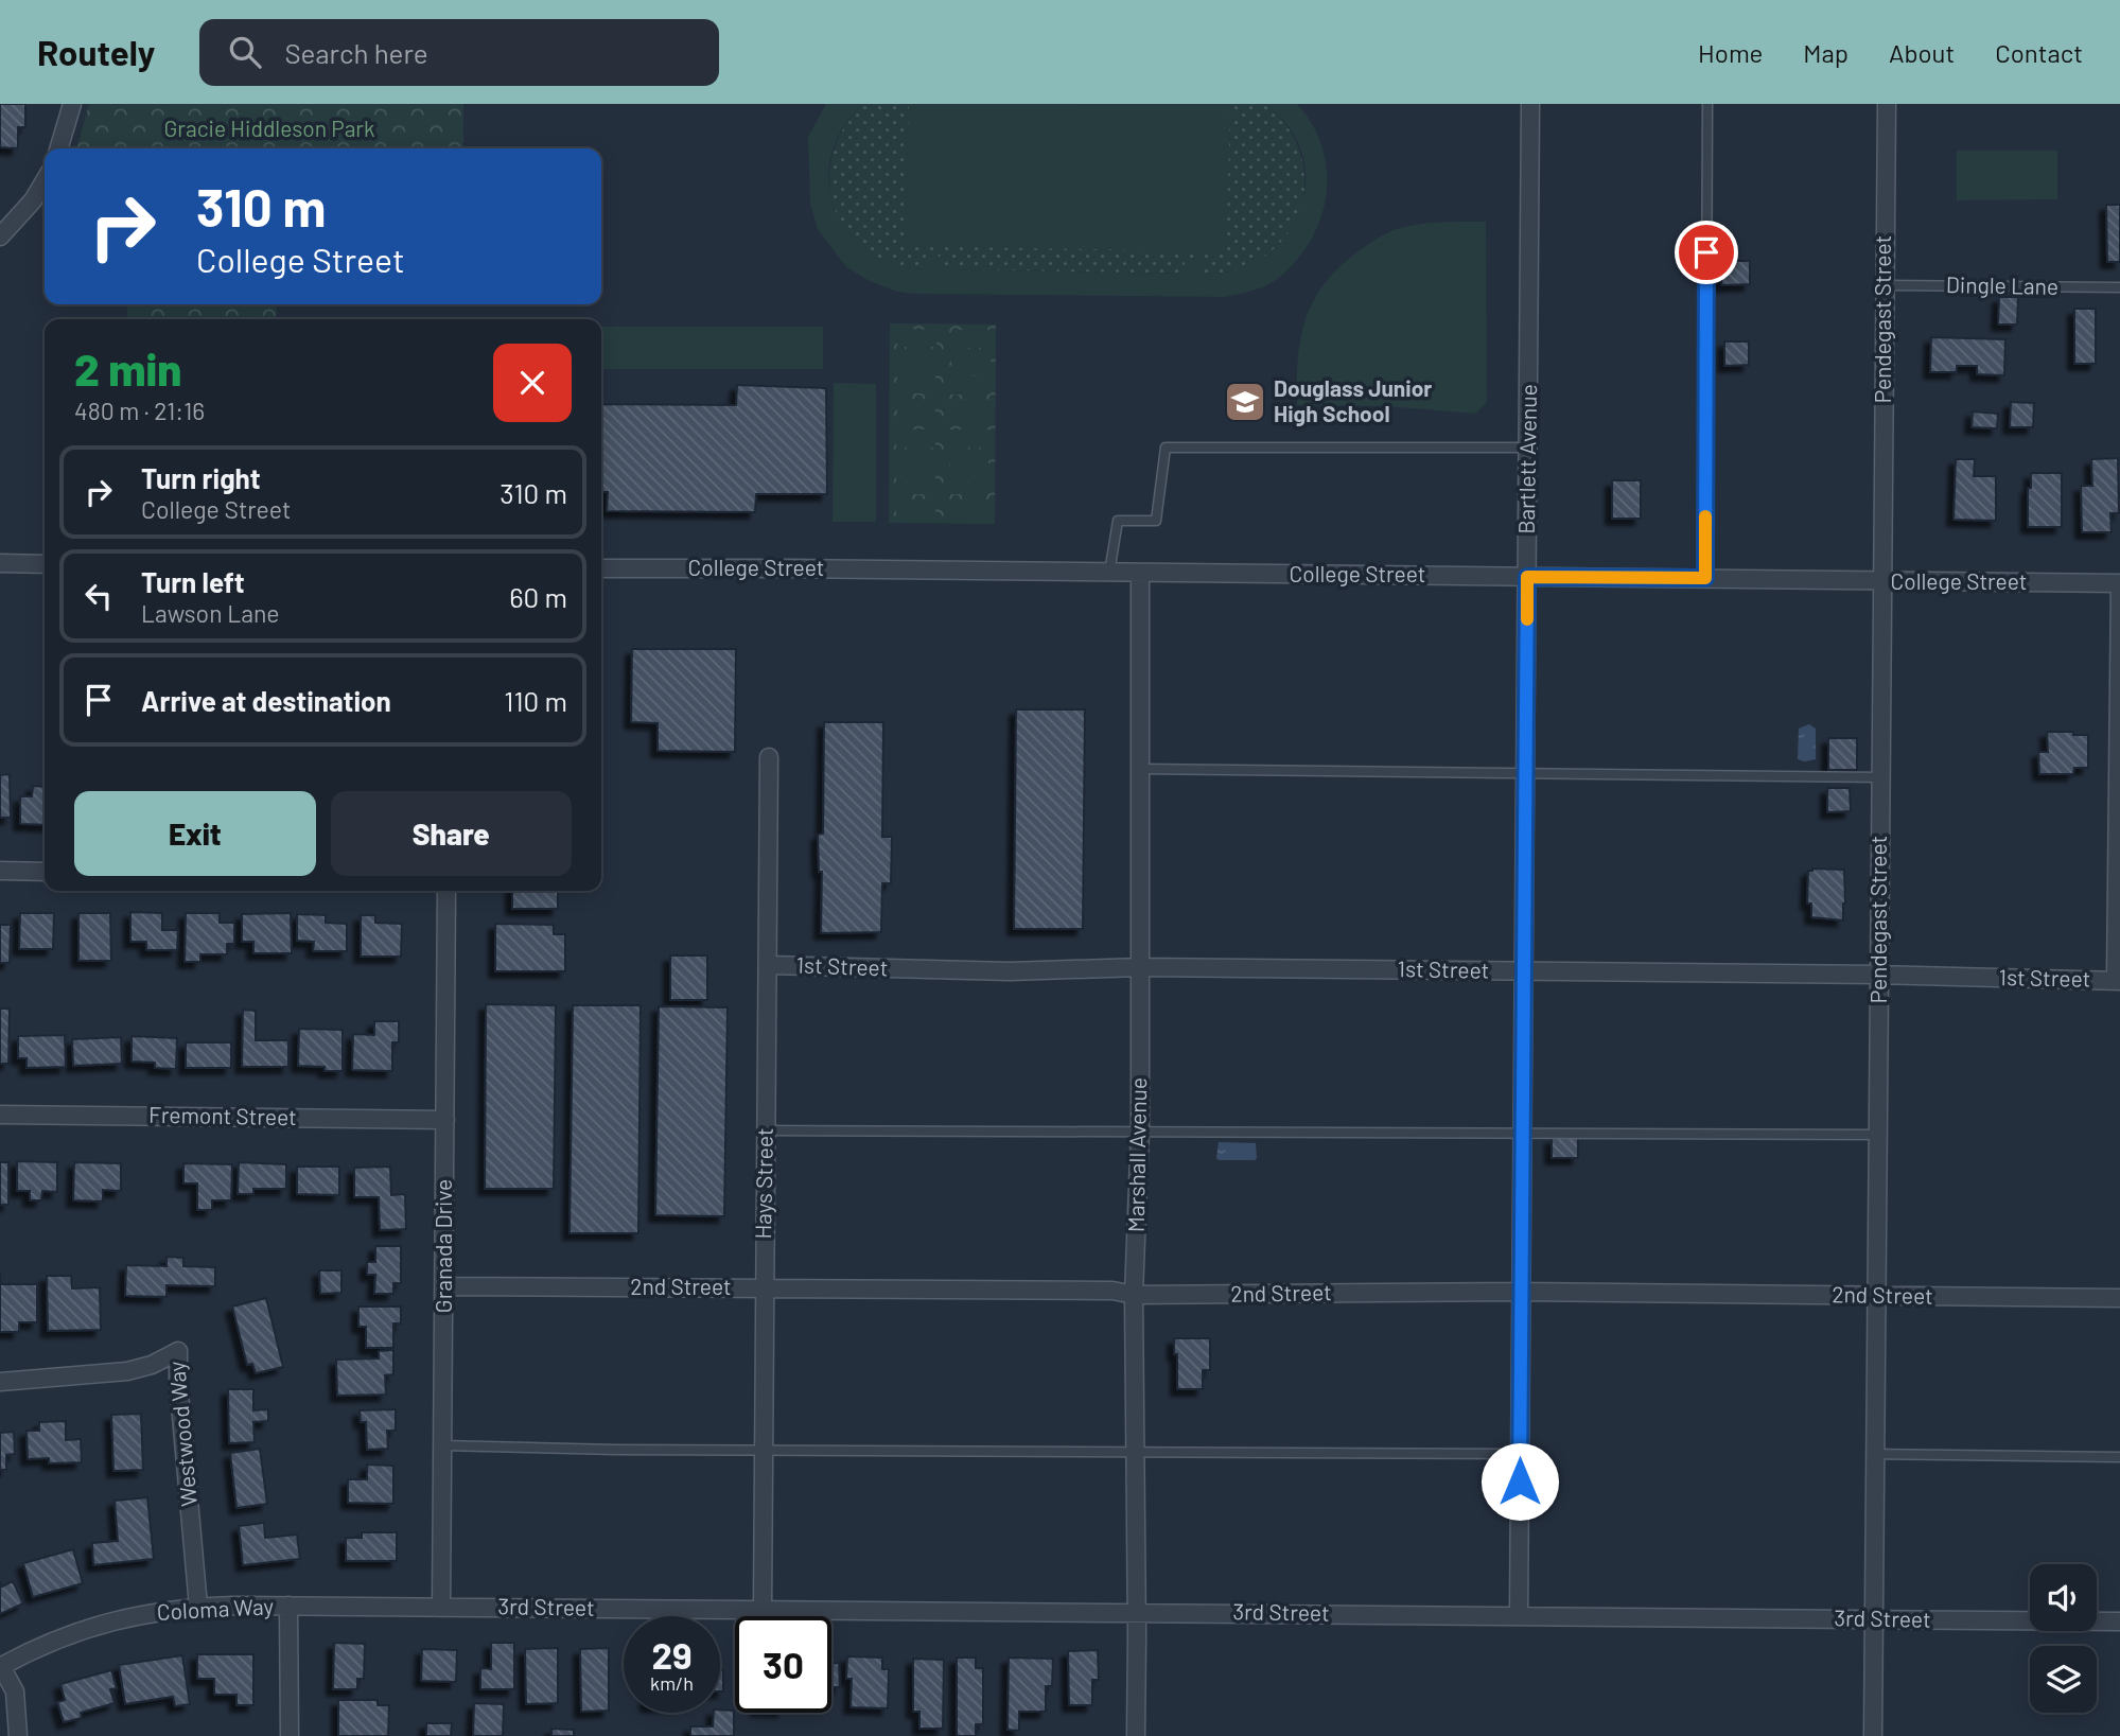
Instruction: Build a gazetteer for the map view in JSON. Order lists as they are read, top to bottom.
{
  "streets": {
    "street": [
      "Pendegast Street",
      "Bartlett Avenue",
      "College Street",
      "1st Street",
      "Fremont Street",
      "Marshall Avenue",
      "Hays Street",
      "Granada Drive",
      "2nd Street",
      "Westwood Way",
      "3rd Street",
      "Coloma Way"
    ],
    "lane": ["Dingle Lane"]
  },
  "crossings": [
    ["Dingle Lane", "Pendegast Street"],
    ["Pendegast Street", "College Street"],
    ["Pendegast Street", "1st Street"],
    ["Pendegast Street", "2nd Street"],
    ["Pendegast Street", "3rd Street"],
    ["Bartlett Avenue", "College Street"],
    ["Bartlett Avenue", "1st Street"],
    ["Bartlett Avenue", "2nd Street"],
    ["Bartlett Avenue", "3rd Street"],
    ["College Street", "Marshall Avenue"],
    ["1st Street", "Marshall Avenue"],
    ["1st Street", "Hays Street"],
    ["Fremont Street", "Granada Drive"],
    ["Marshall Avenue", "2nd Street"],
    ["Marshall Avenue", "3rd Street"],
    ["Hays Street", "2nd Street"],
    ["Hays Street", "3rd Street"],
    ["Granada Drive", "2nd Street"],
    ["Granada Drive", "3rd Street"],
    ["Granada Drive", "Coloma Way"],
    ["Westwood Way", "Coloma Way"],
    ["3rd Street", "Coloma Way"]
  ],
  "parks": ["Gracie Hiddleson Park"],
  "places": {
    "school or university": ["Douglass Junior High School"]
  },
  "page": {
    "header": "Routely",
    "search": "Search here",
    "nav": [
      "Home",
      "Map",
      "About",
      "Contact"
    ],
    "turn": ["310 m", "College Street"],
    "heading": ["2 min", "480 m · 21:16"],
    "list": [
      {
        "name": "Turn right",
        "note": "College Street",
        "value": "310 m"
      },
      {
        "name": "Turn left",
        "note": "Lawson Lane",
        "value": "60 m"
      },
      {
        "name": "Arrive at destination",
        "value": "110 m"
      }
    ],
    "buttons": ["Exit", "Share"],
    "speed": "29 km/h",
    "limit": "30"
  }
}
